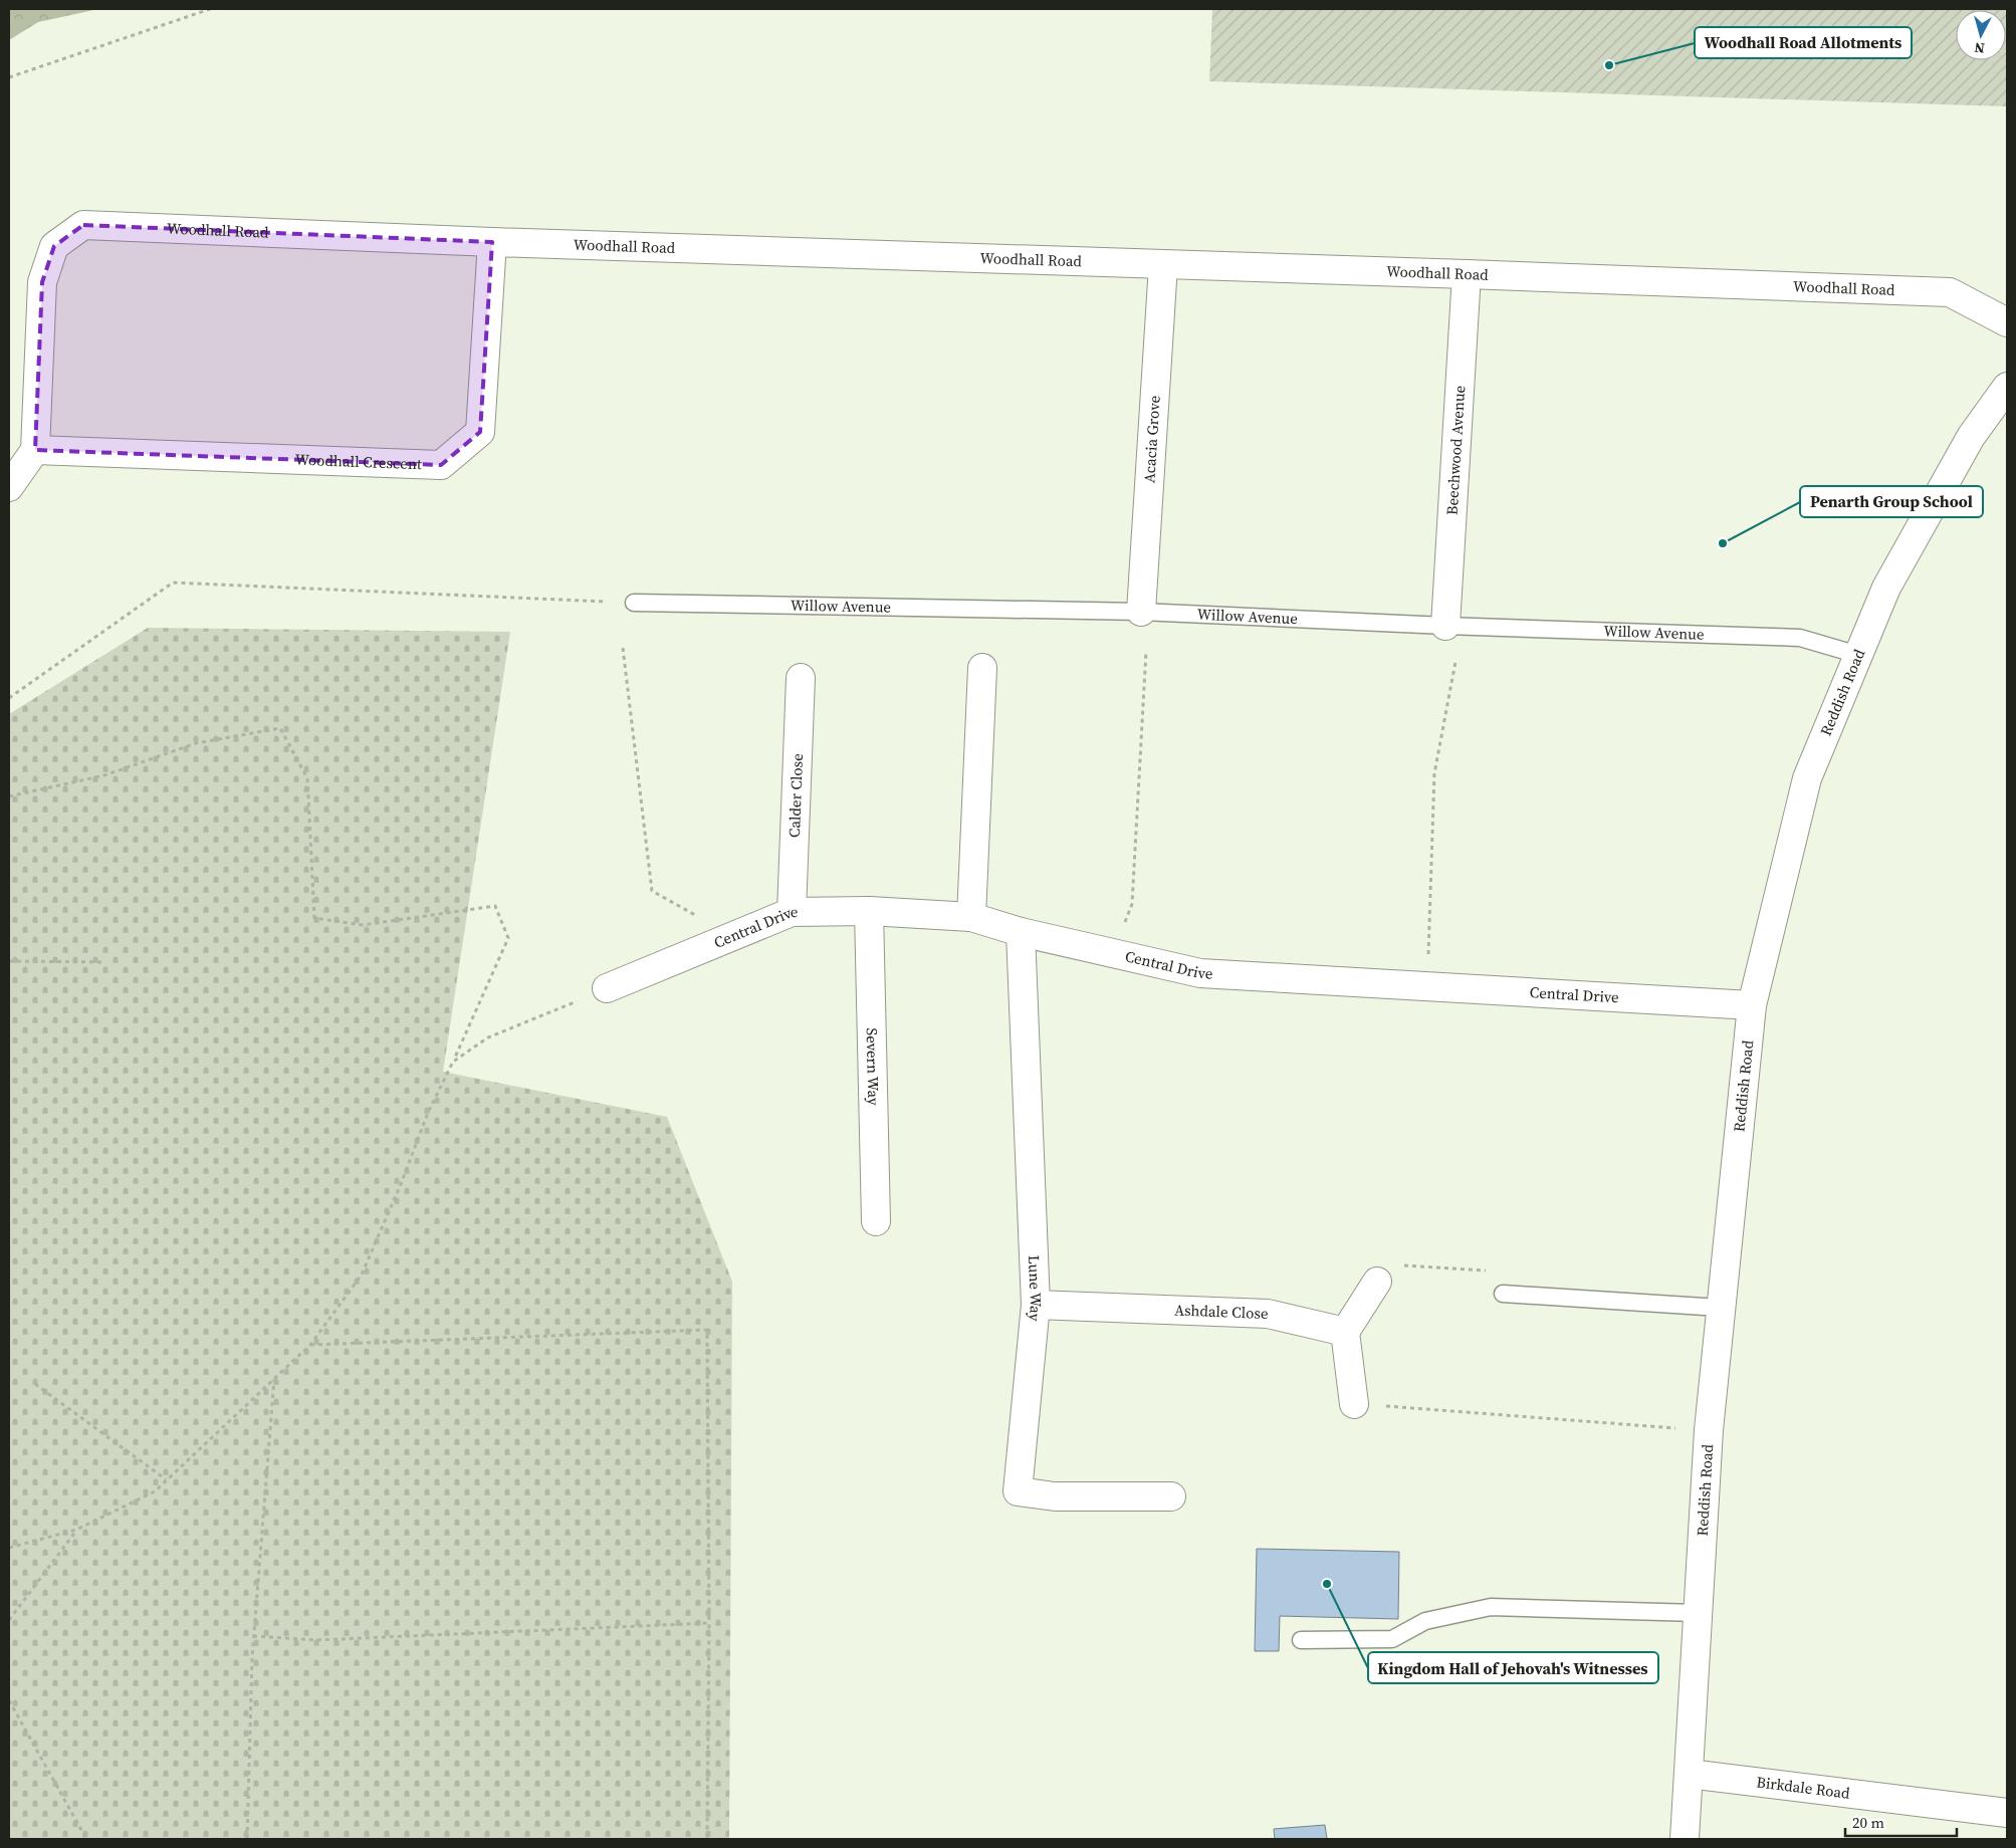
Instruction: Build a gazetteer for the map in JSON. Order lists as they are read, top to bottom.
{
  "streets": {
    "street": [
      "Woodhall Road",
      "Acacia Grove",
      "Beechwood Avenue",
      "Woodhall Crescent",
      "Reddish Road",
      "Calder Close",
      "Central Drive",
      "Severn Way",
      "Lune Way",
      "Ashdale Close",
      "Birkdale Road"
    ],
    "lane": ["Willow Avenue"]
  },
  "crossings": [
    ["Woodhall Road", "Acacia Grove"],
    ["Woodhall Road", "Beechwood Avenue"],
    ["Woodhall Road", "Woodhall Crescent"],
    ["Acacia Grove", "Willow Avenue"],
    ["Beechwood Avenue", "Willow Avenue"],
    ["Willow Avenue", "Reddish Road"],
    ["Reddish Road", "Central Drive"],
    ["Reddish Road", "Birkdale Road"],
    ["Calder Close", "Central Drive"],
    ["Central Drive", "Severn Way"],
    ["Central Drive", "Lune Way"],
    ["Lune Way", "Ashdale Close"]
  ],
  "places": ["Woodhall Road Allotments", "Penarth Group School", "Kingdom Hall of Jehovah's Witnesses"],
  "scale_bar": "20 m",
  "north": "bottom"
}
